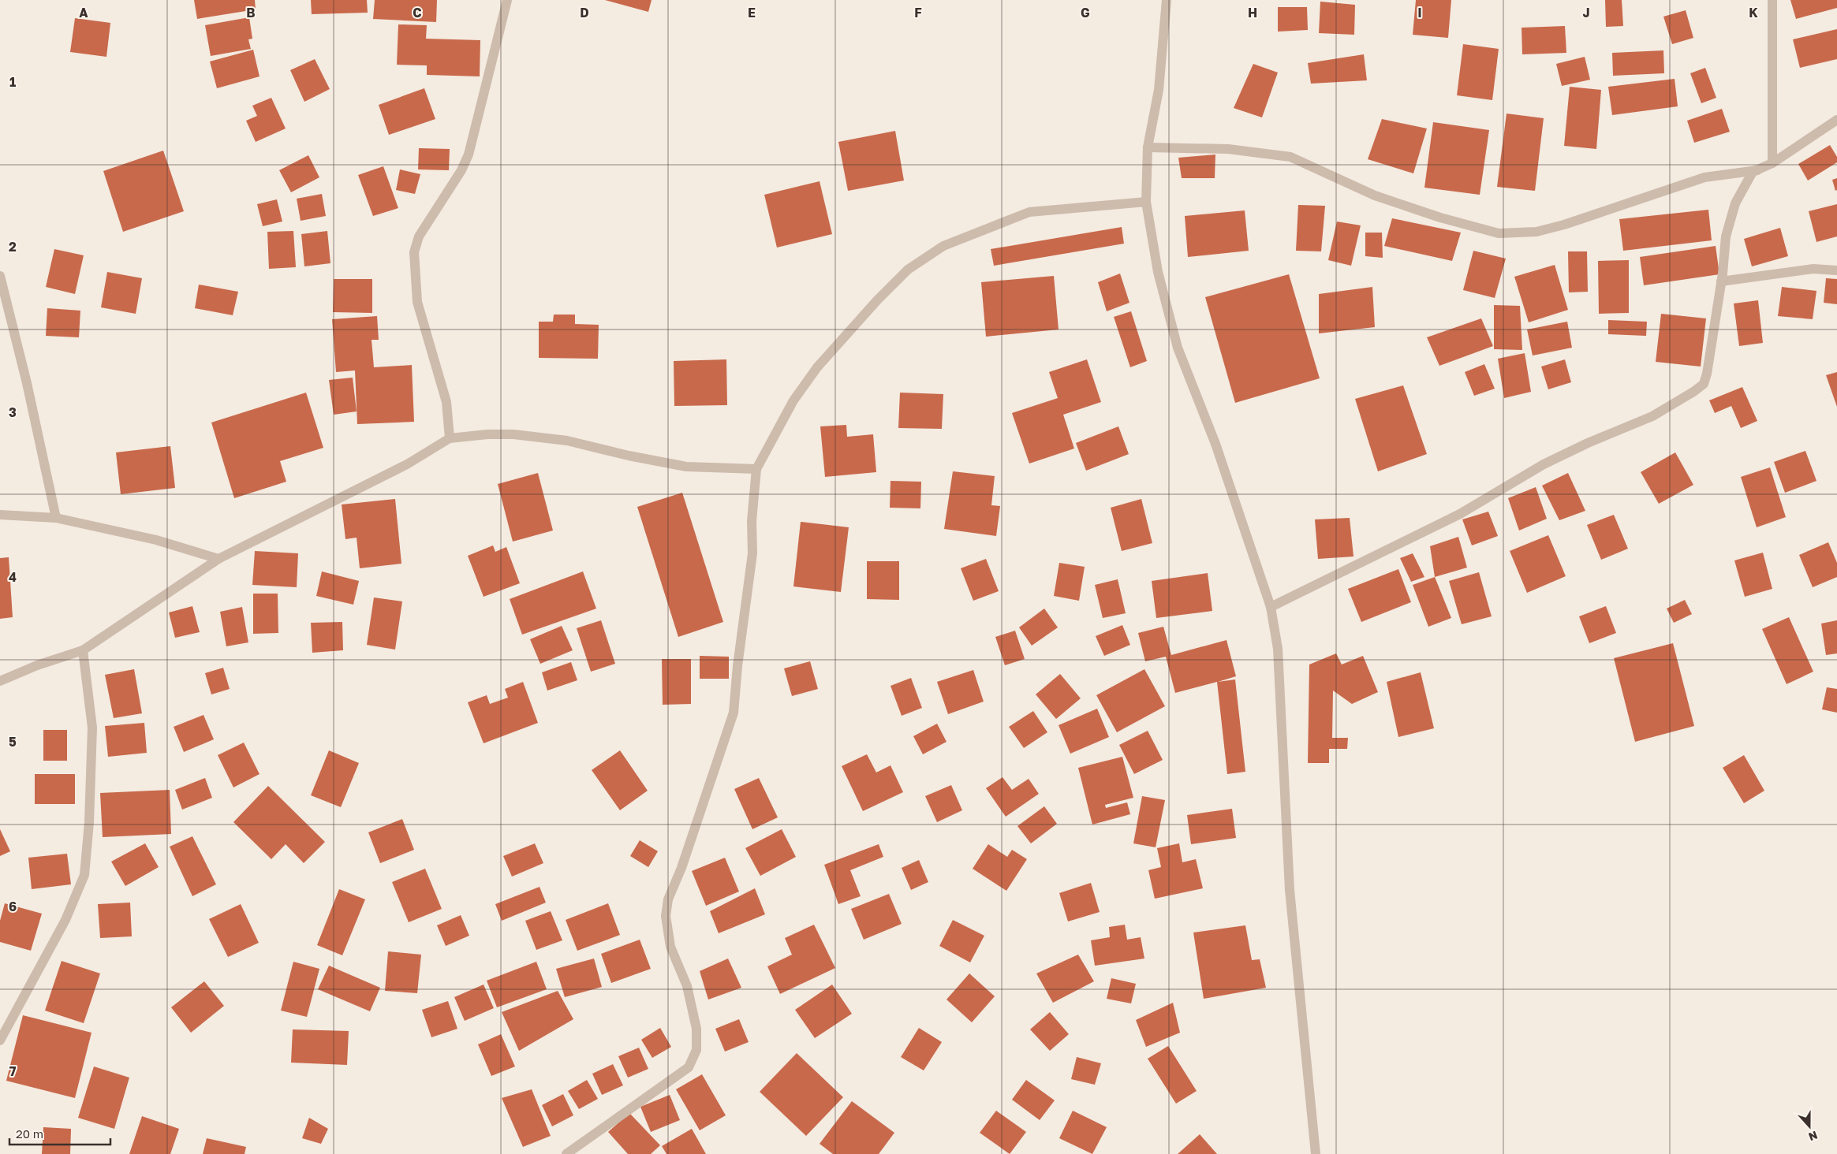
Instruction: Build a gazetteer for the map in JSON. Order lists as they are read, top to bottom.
{
  "scale_bar": "20 m",
  "north": "bottom",
  "grid": {
    "columns": [
      "A",
      "B",
      "C",
      "D",
      "E",
      "F",
      "G",
      "H",
      "I",
      "J",
      "K"
    ],
    "rows": [
      "1",
      "2",
      "3",
      "4",
      "5",
      "6",
      "7"
    ]
  }
}
